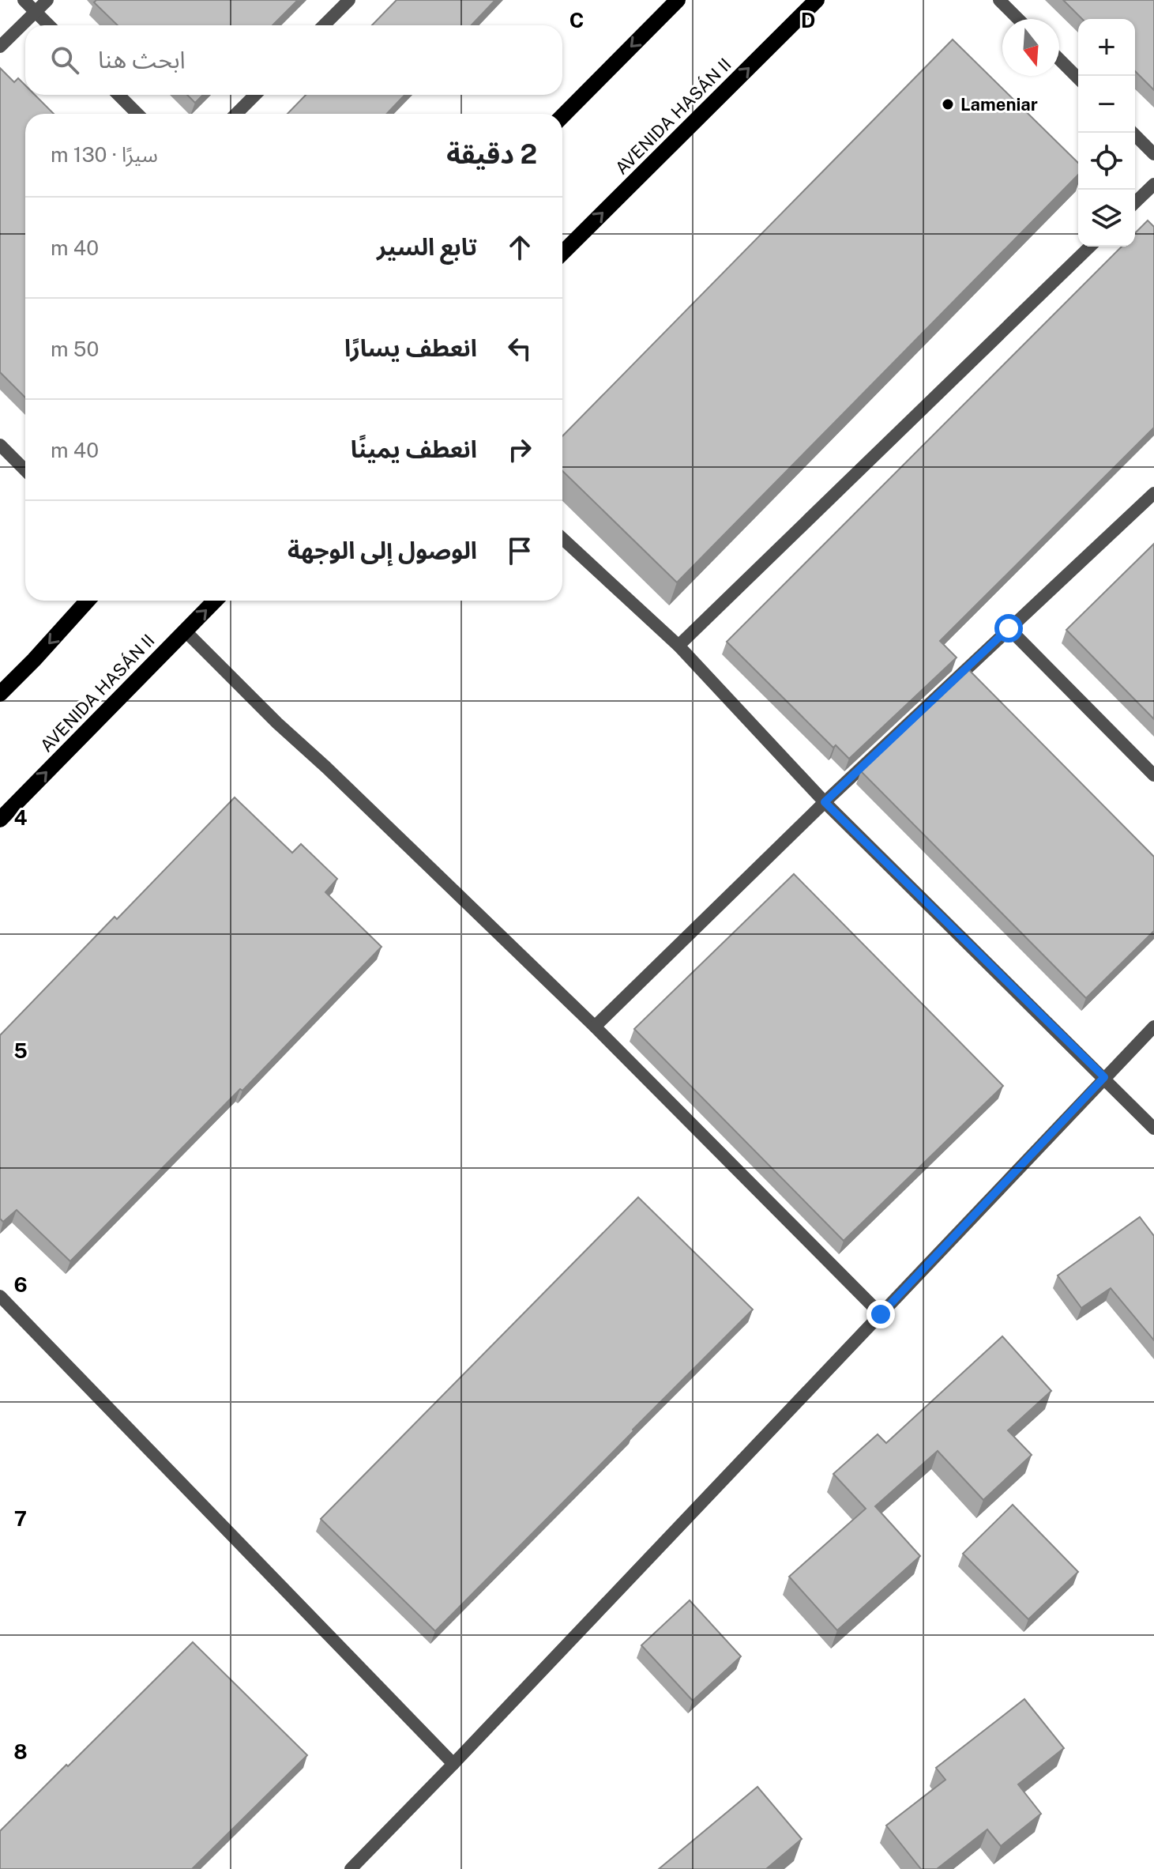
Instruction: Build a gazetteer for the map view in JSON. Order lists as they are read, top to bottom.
{
  "streets": {
    "main road": ["AVENIDA HASÁN II"]
  },
  "places": ["Lameniar"],
  "north": "bottom",
  "page": {
    "map_buttons": ["+", "−"],
    "search": "ابحث هنا",
    "heading": ["2 دقيقة", "سيرًا · 130 m"],
    "list": [
      ["تابع السير", "40 m"],
      ["انعطف يسارًا", "50 m"],
      ["انعطف يمينًا", "40 m"],
      "الوصول إلى الوجهة"
    ]
  },
  "grid": {
    "columns": ["C", "D"],
    "rows": [
      "4",
      "5",
      "6",
      "7",
      "8"
    ]
  }
}
